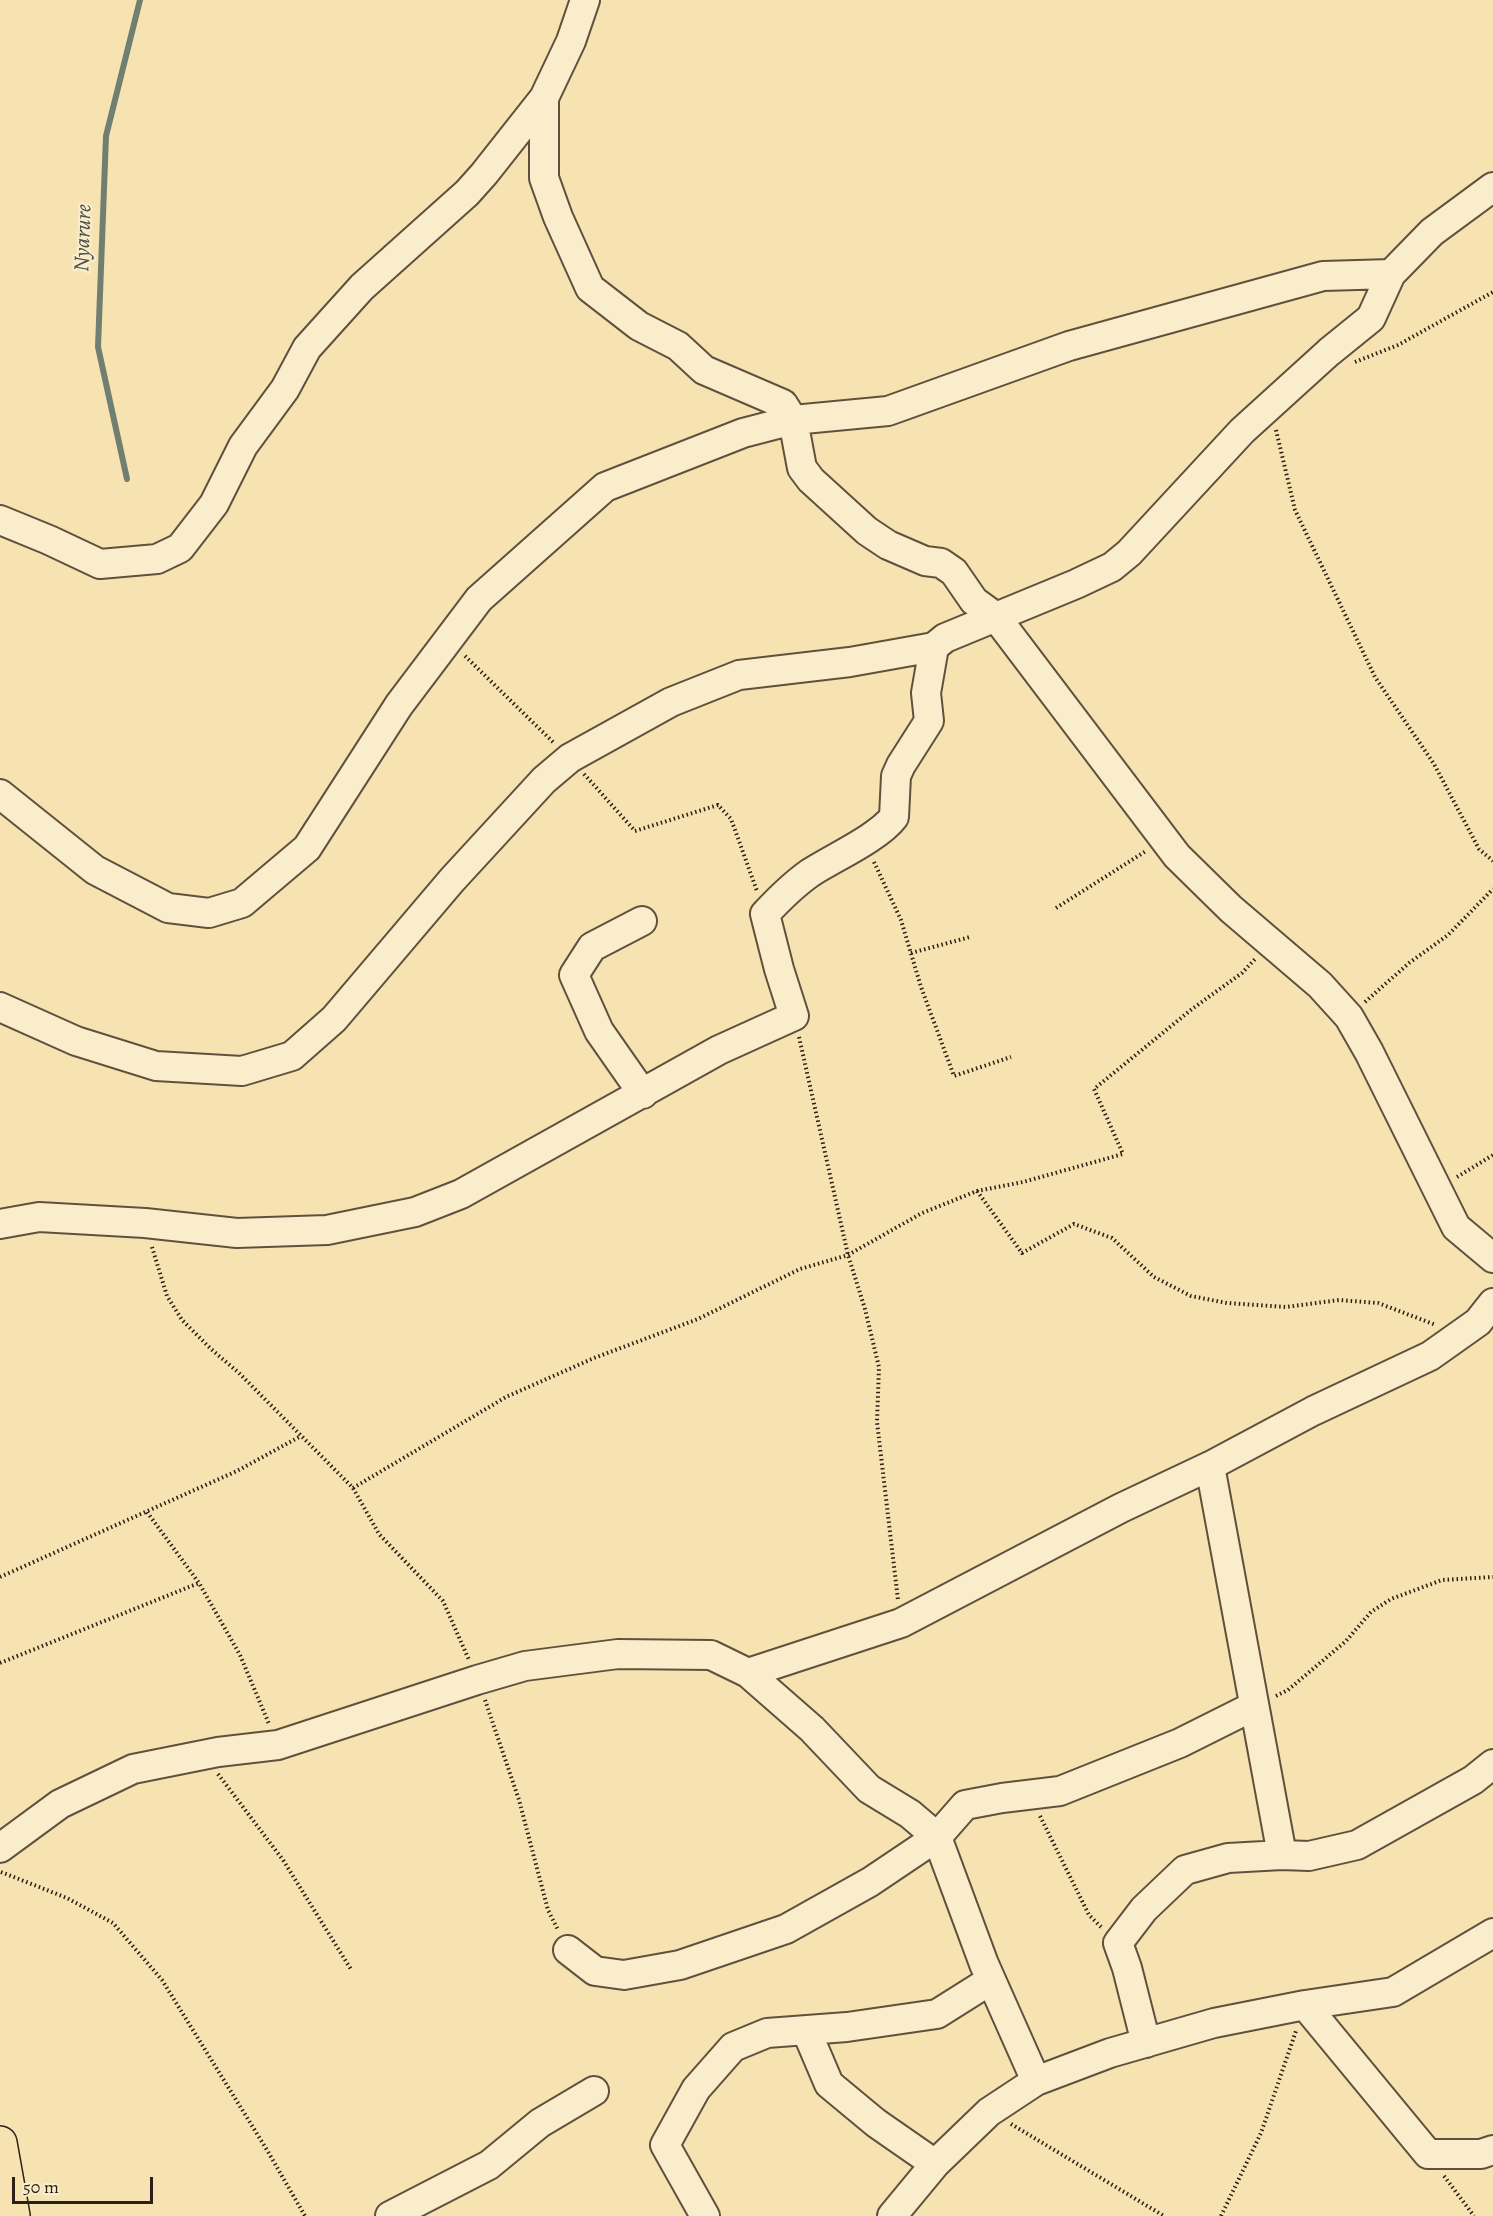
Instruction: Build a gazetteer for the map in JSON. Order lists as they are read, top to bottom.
{
  "water": ["Nyarure"],
  "scale_bar": "50 m"
}
